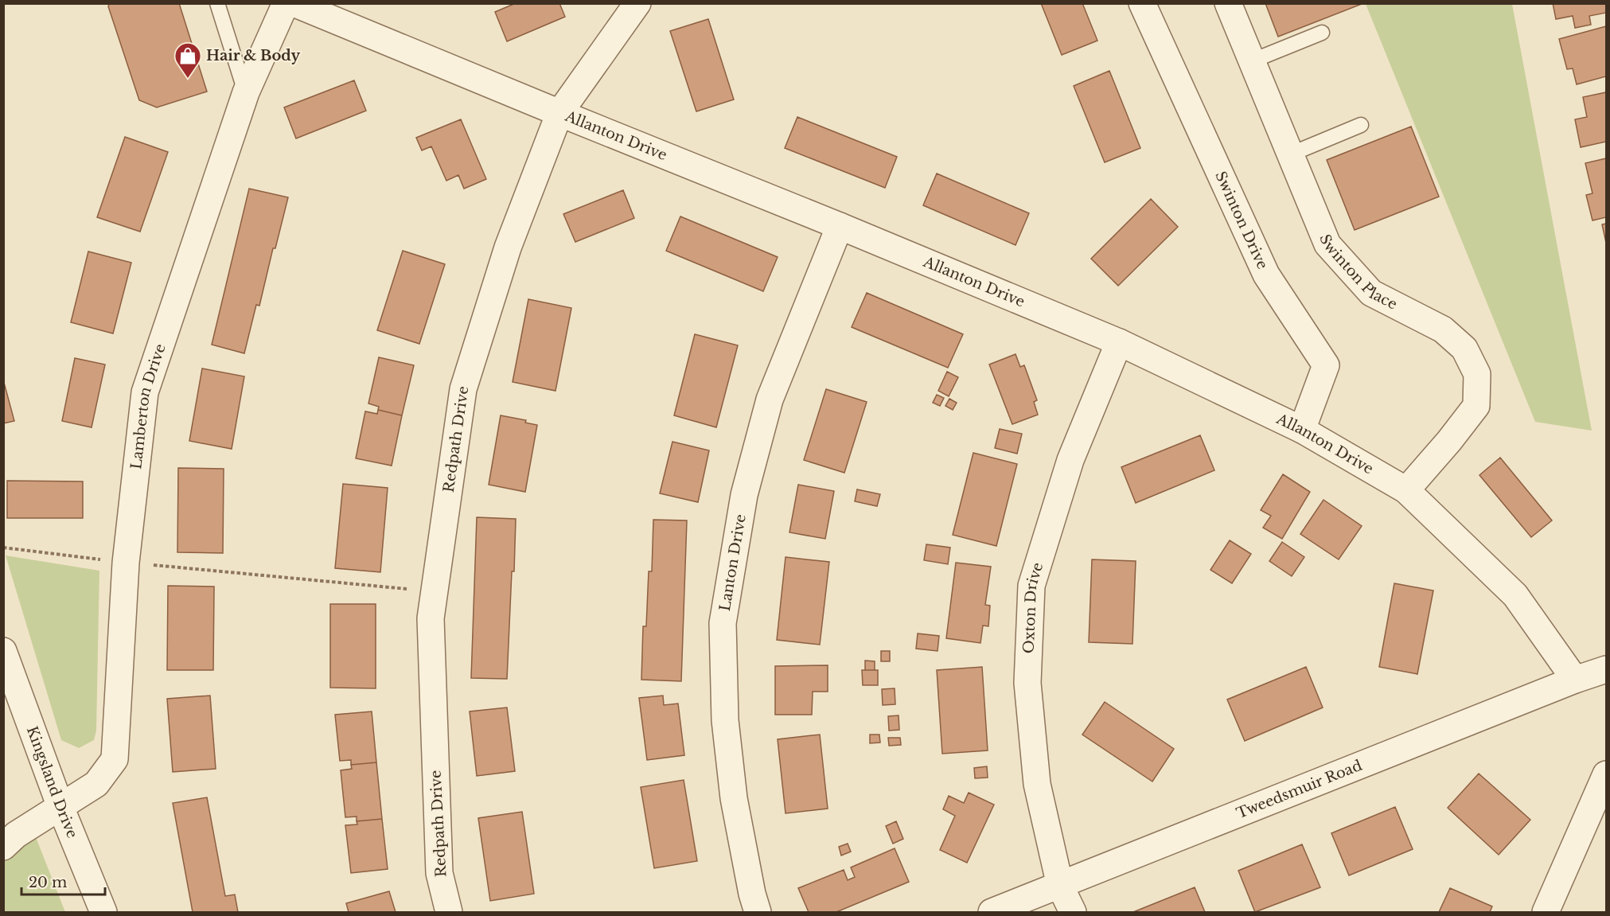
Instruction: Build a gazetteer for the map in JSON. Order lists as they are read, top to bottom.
{
  "streets": {
    "street": [
      "Allanton Drive",
      "Swinton Drive",
      "Swinton Place",
      "Lamberton Drive",
      "Redpath Drive",
      "Lanton Drive",
      "Oxton Drive",
      "Kingsland Drive",
      "Tweedsmuir Road"
    ]
  },
  "crossings": [
    ["Allanton Drive", "Swinton Drive"],
    ["Allanton Drive", "Swinton Place"],
    ["Allanton Drive", "Redpath Drive"],
    ["Allanton Drive", "Lanton Drive"],
    ["Allanton Drive", "Oxton Drive"],
    ["Allanton Drive", "Tweedsmuir Road"],
    ["Lamberton Drive", "Kingsland Drive"],
    ["Oxton Drive", "Tweedsmuir Road"]
  ],
  "places": {
    "shop": ["Hair & Body"]
  },
  "scale_bar": "20 m"
}
